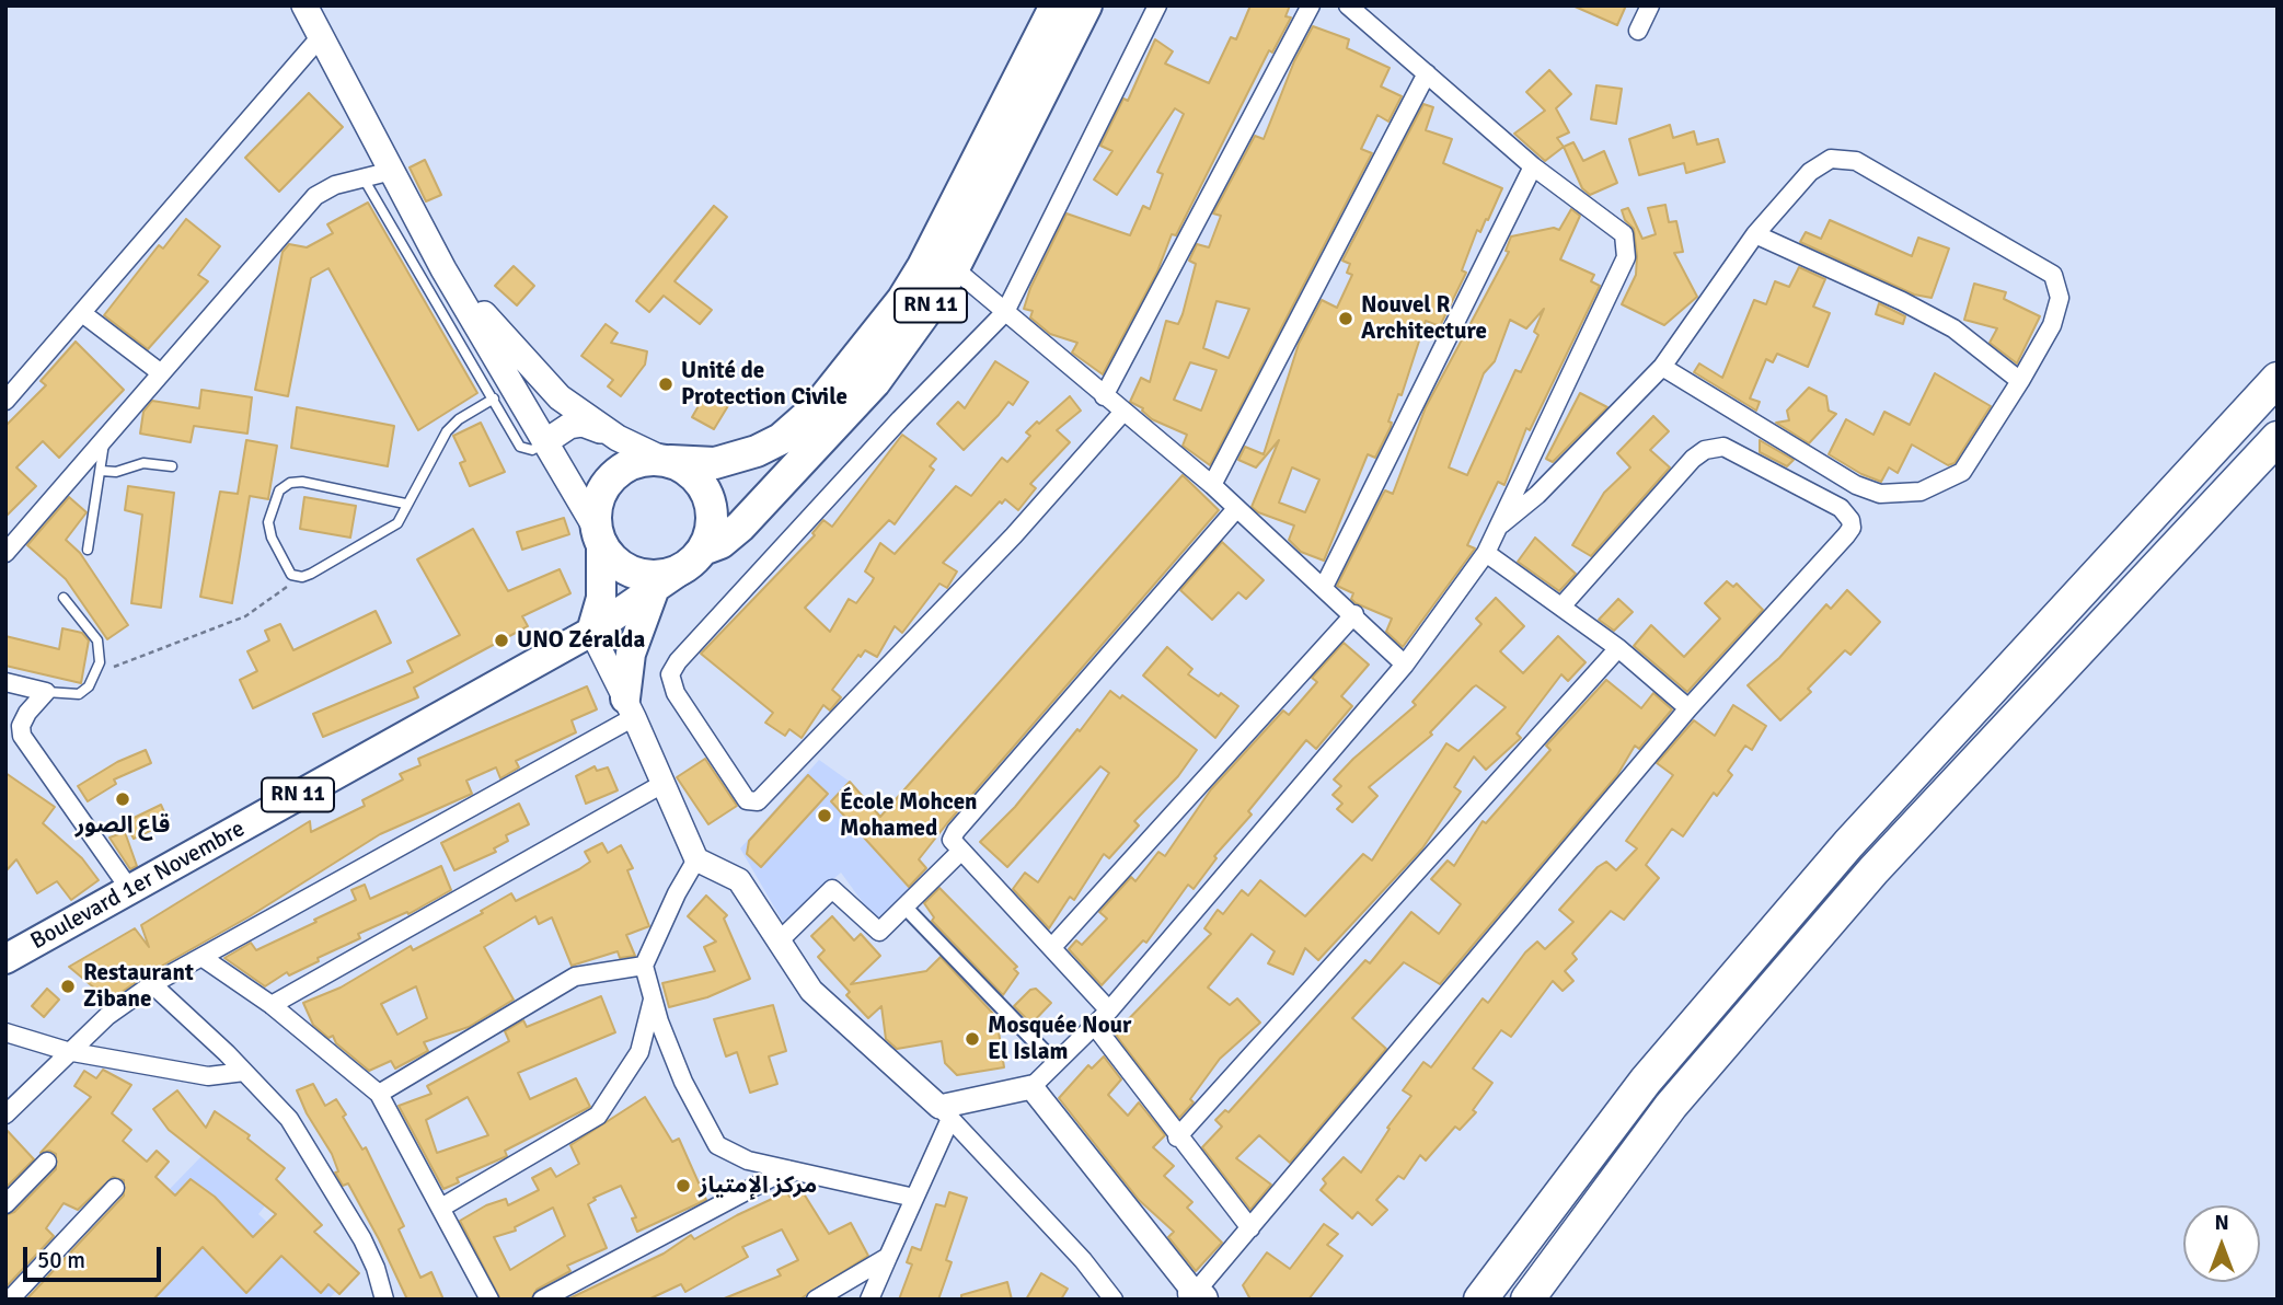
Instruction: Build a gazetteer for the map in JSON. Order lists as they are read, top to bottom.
{
  "streets": {
    "highway": ["RN 11"],
    "main road": ["Boulevard 1er Novembre"]
  },
  "crossings": [
    ["RN 11", "Boulevard 1er Novembre"]
  ],
  "places": [
    "Nouvel R Architecture",
    "Unité de Protection Civile",
    "UNO Zéralda",
    "قاع الصور",
    "École Mohcen Mohamed",
    "Restaurant Zibane",
    "Mosquée Nour El Islam",
    "مركز الإمتياز"
  ],
  "scale_bar": "50 m",
  "north": "top"
}
